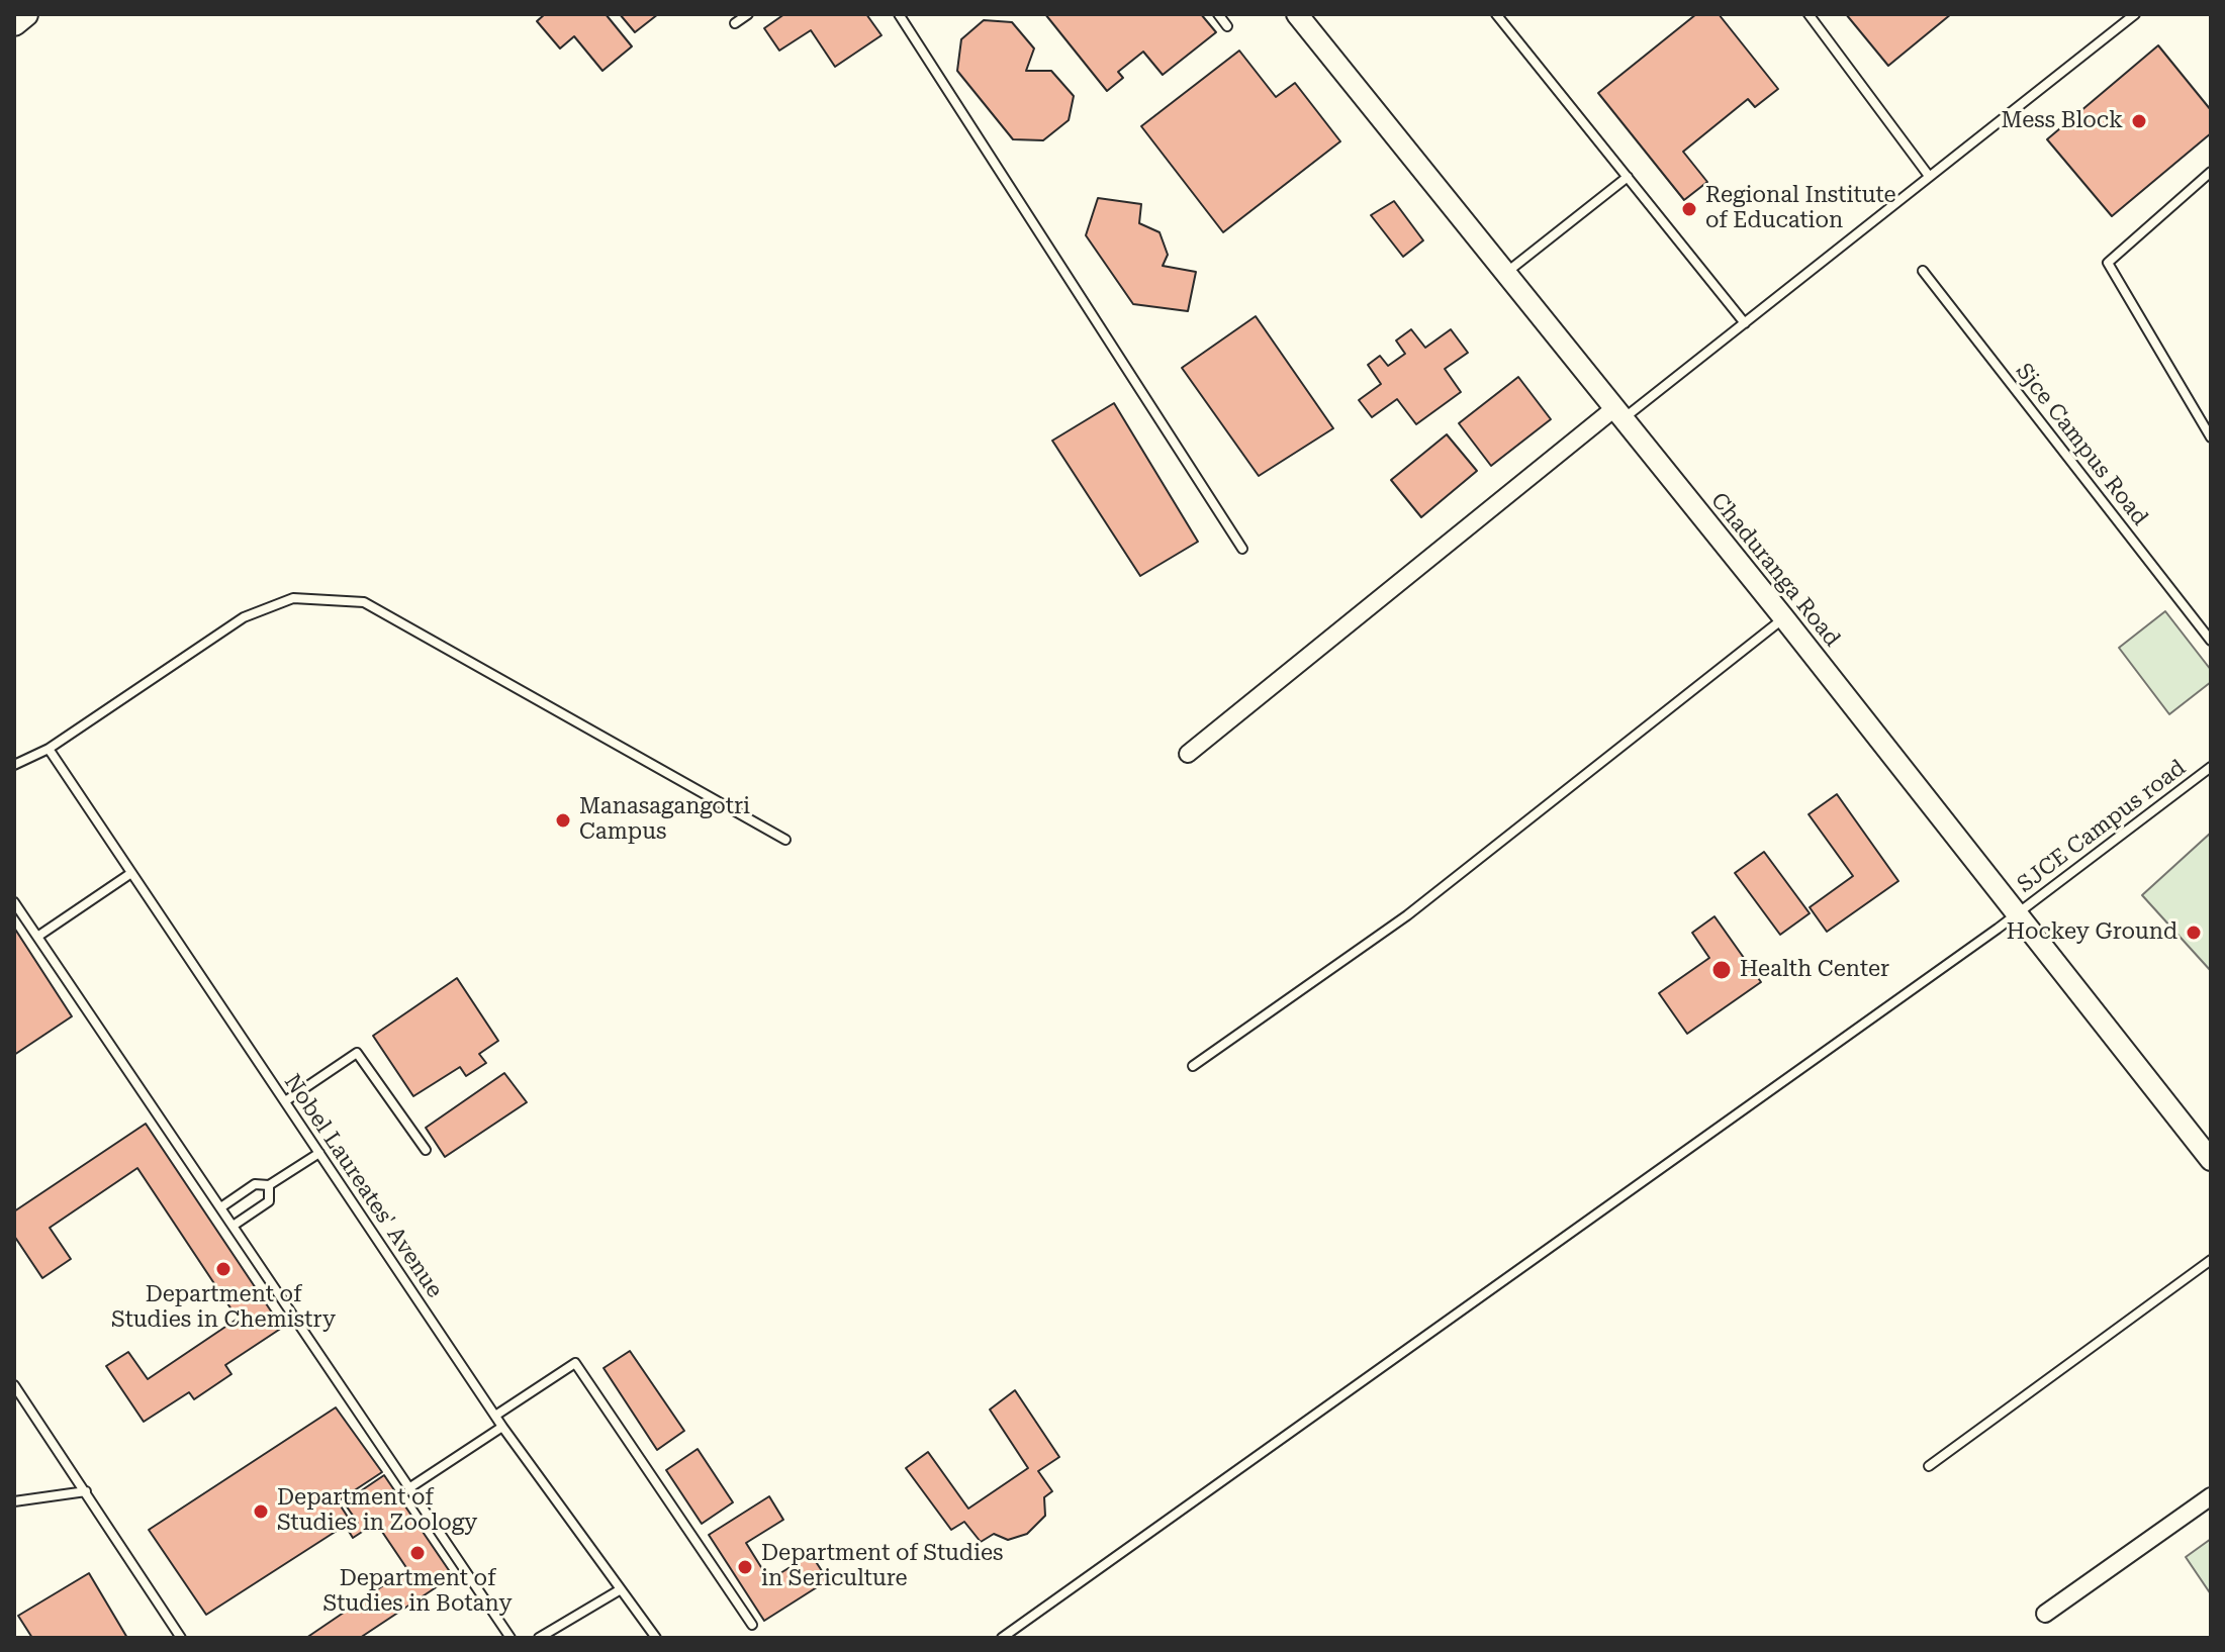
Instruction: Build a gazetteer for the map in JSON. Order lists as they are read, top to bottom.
{
  "streets": {
    "street": ["Chaduranga Road"],
    "lane": ["Sjce Campus Road", "SJCE Campus road", "Nobel Laureates' Avenue"]
  },
  "crossings": [
    ["Chaduranga Road", "SJCE Campus road"]
  ],
  "places": [
    "Mess Block",
    "Regional Institute of Education",
    "Manasagangotri Campus",
    "Hockey Ground",
    "Health Center",
    "Department of Studies in Chemistry",
    "Department of Studies in Zoology",
    "Department of Studies in Botany",
    "Department of Studies in Sericulture"
  ]
}
